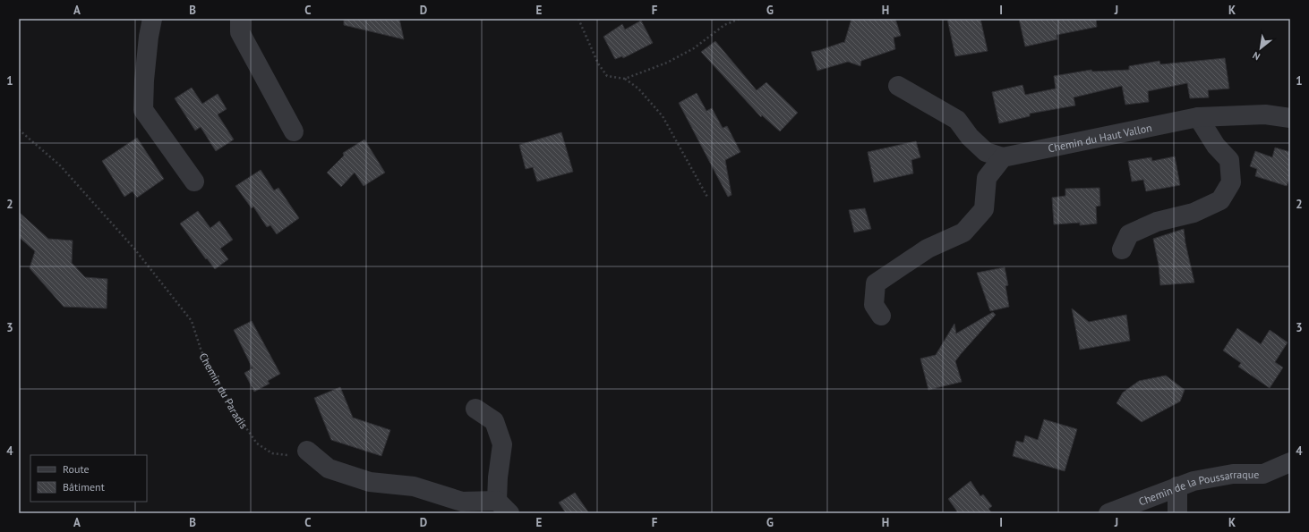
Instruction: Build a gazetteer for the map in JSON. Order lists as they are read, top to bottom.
{
  "streets": {
    "street": ["Chemin du Haut Vallon", "Chemin de la Poussarraque"],
    "path": ["Chemin du Paradis"]
  },
  "legend": ["Route", "Bâtiment"],
  "north": "bottom left",
  "grid": {
    "columns": [
      "A",
      "B",
      "C",
      "D",
      "E",
      "F",
      "G",
      "H",
      "I",
      "J",
      "K"
    ],
    "rows": [
      "1",
      "2",
      "3",
      "4"
    ]
  }
}
